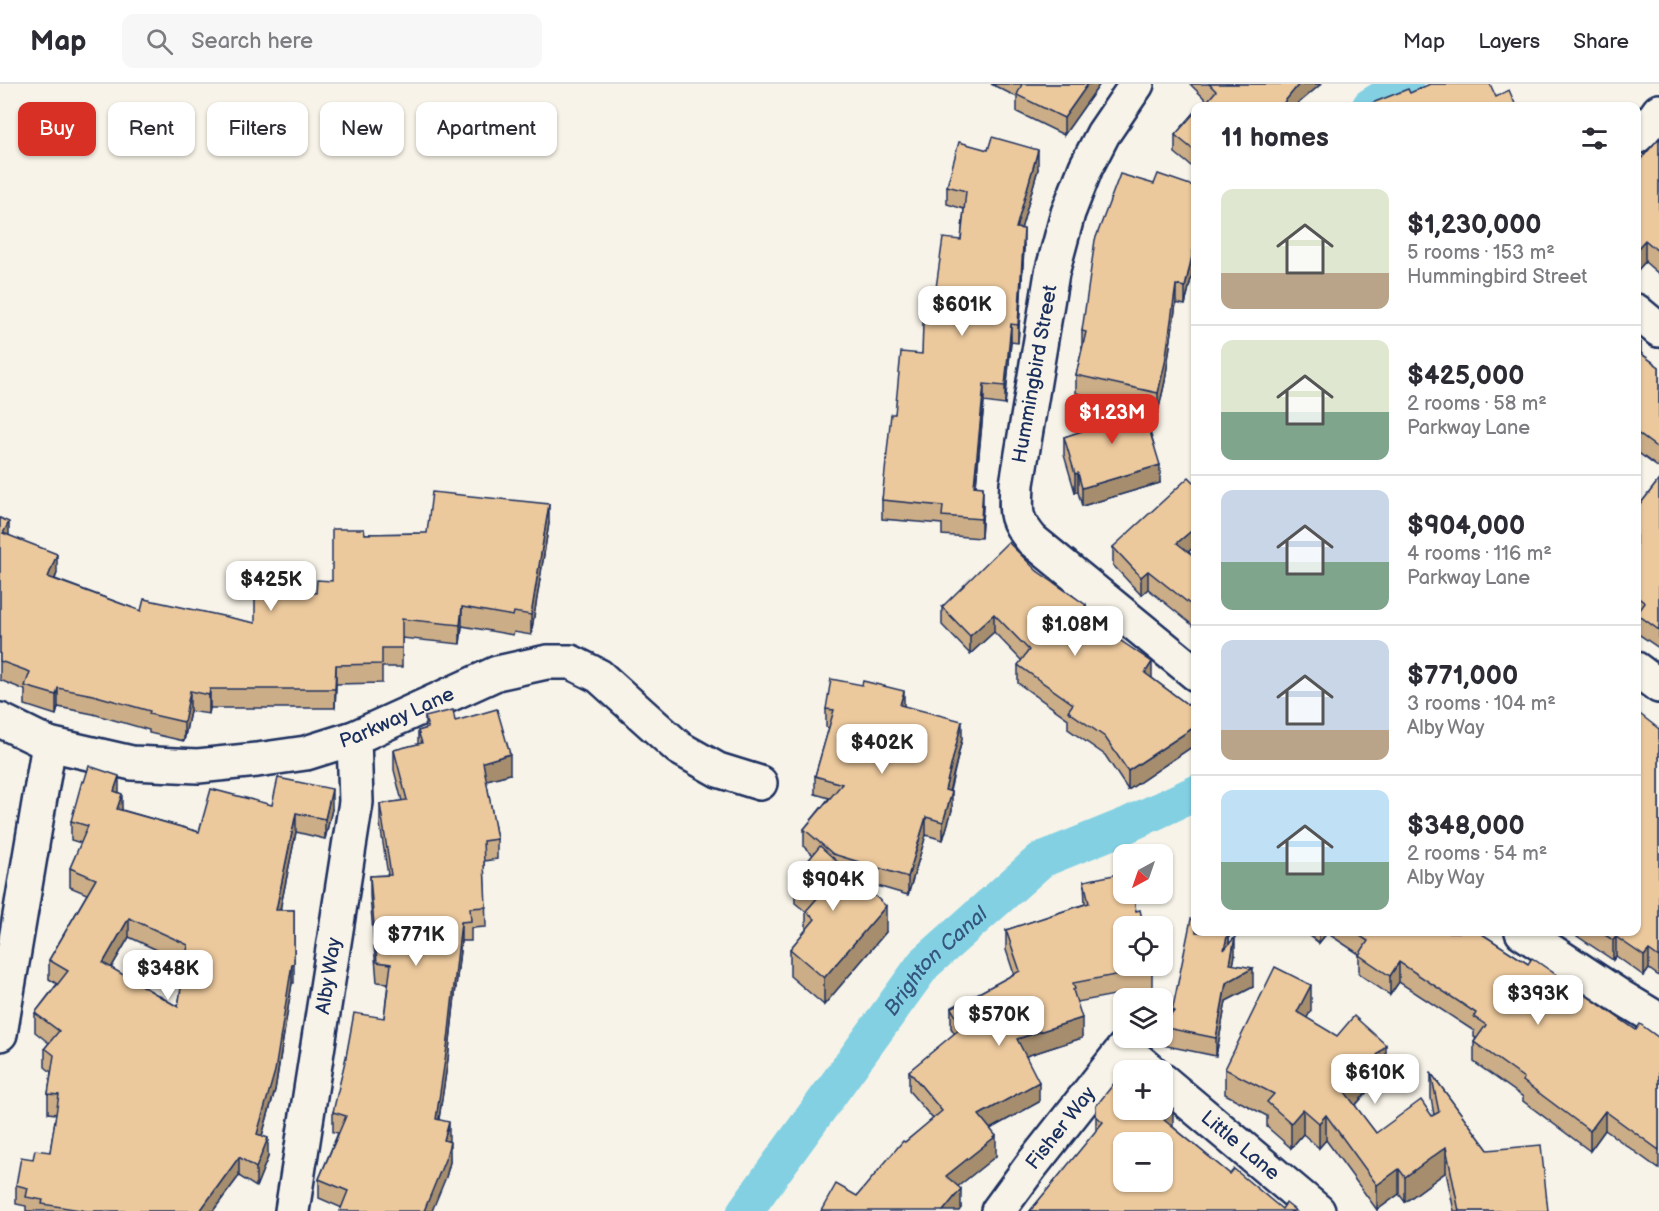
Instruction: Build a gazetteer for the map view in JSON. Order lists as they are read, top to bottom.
{
  "streets": {
    "street": [
      "Hummingbird Street",
      "Parkway Lane",
      "Alby Way",
      "Fisher Way",
      "Little Lane"
    ]
  },
  "crossings": [
    ["Parkway Lane", "Alby Way"]
  ],
  "water": ["Brighton Canal"],
  "north": "bottom left",
  "page": {
    "header": "Map",
    "search": "Search here",
    "nav": ["Map", "Layers", "Share"],
    "chip": [
      "Buy",
      "Rent",
      "Filters",
      "New",
      "Apartment"
    ],
    "heading": "11 homes",
    "list": [
      {
        "name": "$1,230,000",
        "note": "5 rooms · 153 m² · Hummingbird Street"
      },
      {
        "name": "$425,000",
        "note": "2 rooms · 58 m² · Parkway Lane"
      },
      {
        "name": "$904,000",
        "note": "4 rooms · 116 m² · Parkway Lane"
      },
      {
        "name": "$771,000",
        "note": "3 rooms · 104 m² · Alby Way"
      },
      {
        "name": "$348,000",
        "note": "2 rooms · 54 m² · Alby Way"
      }
    ],
    "price": [
      "$601K",
      "$1.23M",
      "$425K",
      "$1.08M",
      "$402K",
      "$904K",
      "$771K",
      "$348K",
      "$393K",
      "$570K",
      "$610K"
    ],
    "map_buttons": ["+", "−"]
  }
}
